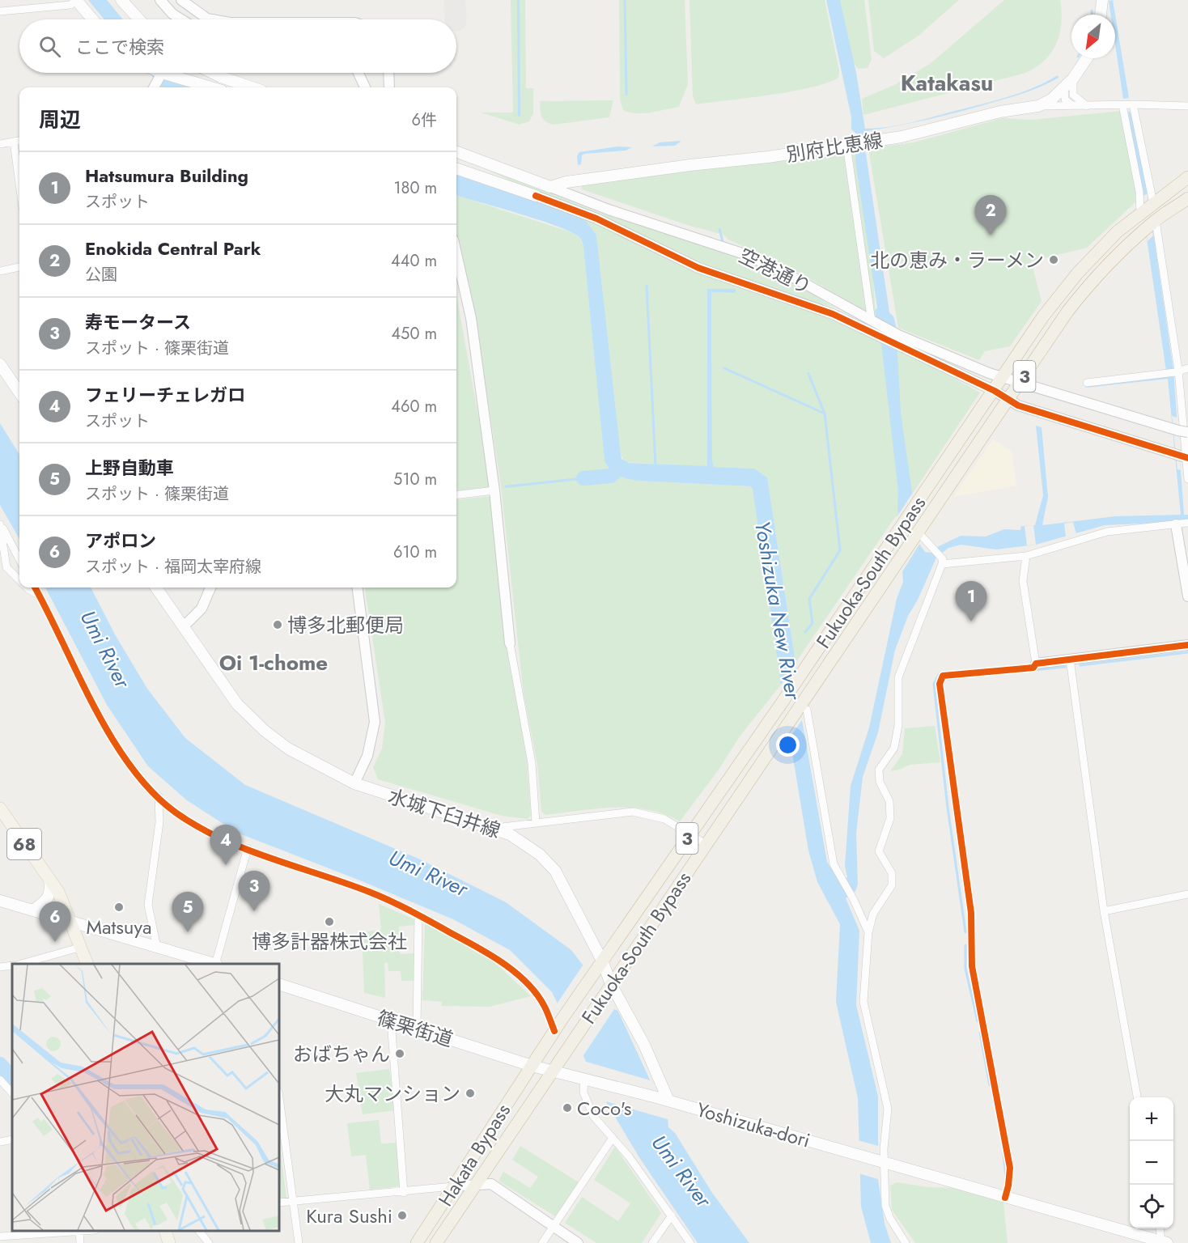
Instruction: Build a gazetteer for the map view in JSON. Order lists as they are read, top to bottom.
{
  "streets": {
    "highway": ["3", "Fukuoka-South Bypass", "Hakata Bypass"],
    "main road": [
      "別府比恵線",
      "水城下臼井線",
      "68",
      "篠栗街道",
      "Yoshizuka-dori"
    ],
    "street": ["空港通り"]
  },
  "crossings": [
    ["別府比恵線", "空港通り"],
    ["空港通り", "Fukuoka-South Bypass"],
    ["Fukuoka-South Bypass", "水城下臼井線"],
    ["Fukuoka-South Bypass", "篠栗街道"],
    ["Fukuoka-South Bypass", "Hakata Bypass"],
    ["水城下臼井線", "Yoshizuka-dori"],
    ["篠栗街道", "Hakata Bypass"]
  ],
  "districts": ["Katakasu", "Oi 1-chome"],
  "water": ["Yoshizuka New River", "Umi River"],
  "places": [
    "北の恵み・ラーメン",
    "博多北郵便局",
    "Matsuya",
    "博多計器株式会社",
    "おばちゃん",
    "大丸マンション",
    "Coco's",
    "Kura Sushi"
  ],
  "north": "bottom left",
  "page": {
    "search": "ここで検索",
    "heading": ["周辺", "6件"],
    "list": [
      {
        "mark": "1",
        "name": "Hatsumura Building",
        "note": "スポット",
        "value": "180 m"
      },
      {
        "mark": "2",
        "name": "Enokida Central Park",
        "note": "公園",
        "value": "440 m"
      },
      {
        "mark": "3",
        "name": "寿モータース",
        "note": "スポット · 篠栗街道",
        "value": "450 m"
      },
      {
        "mark": "4",
        "name": "フェリーチェレガロ",
        "note": "スポット",
        "value": "460 m"
      },
      {
        "mark": "5",
        "name": "上野自動車",
        "note": "スポット · 篠栗街道",
        "value": "510 m"
      },
      {
        "mark": "6",
        "name": "アポロン",
        "note": "スポット · 福岡太宰府線",
        "value": "610 m"
      }
    ],
    "pins": [
      "2",
      "1",
      "4",
      "3",
      "5",
      "6"
    ],
    "map_buttons": ["+", "−"]
  }
}
